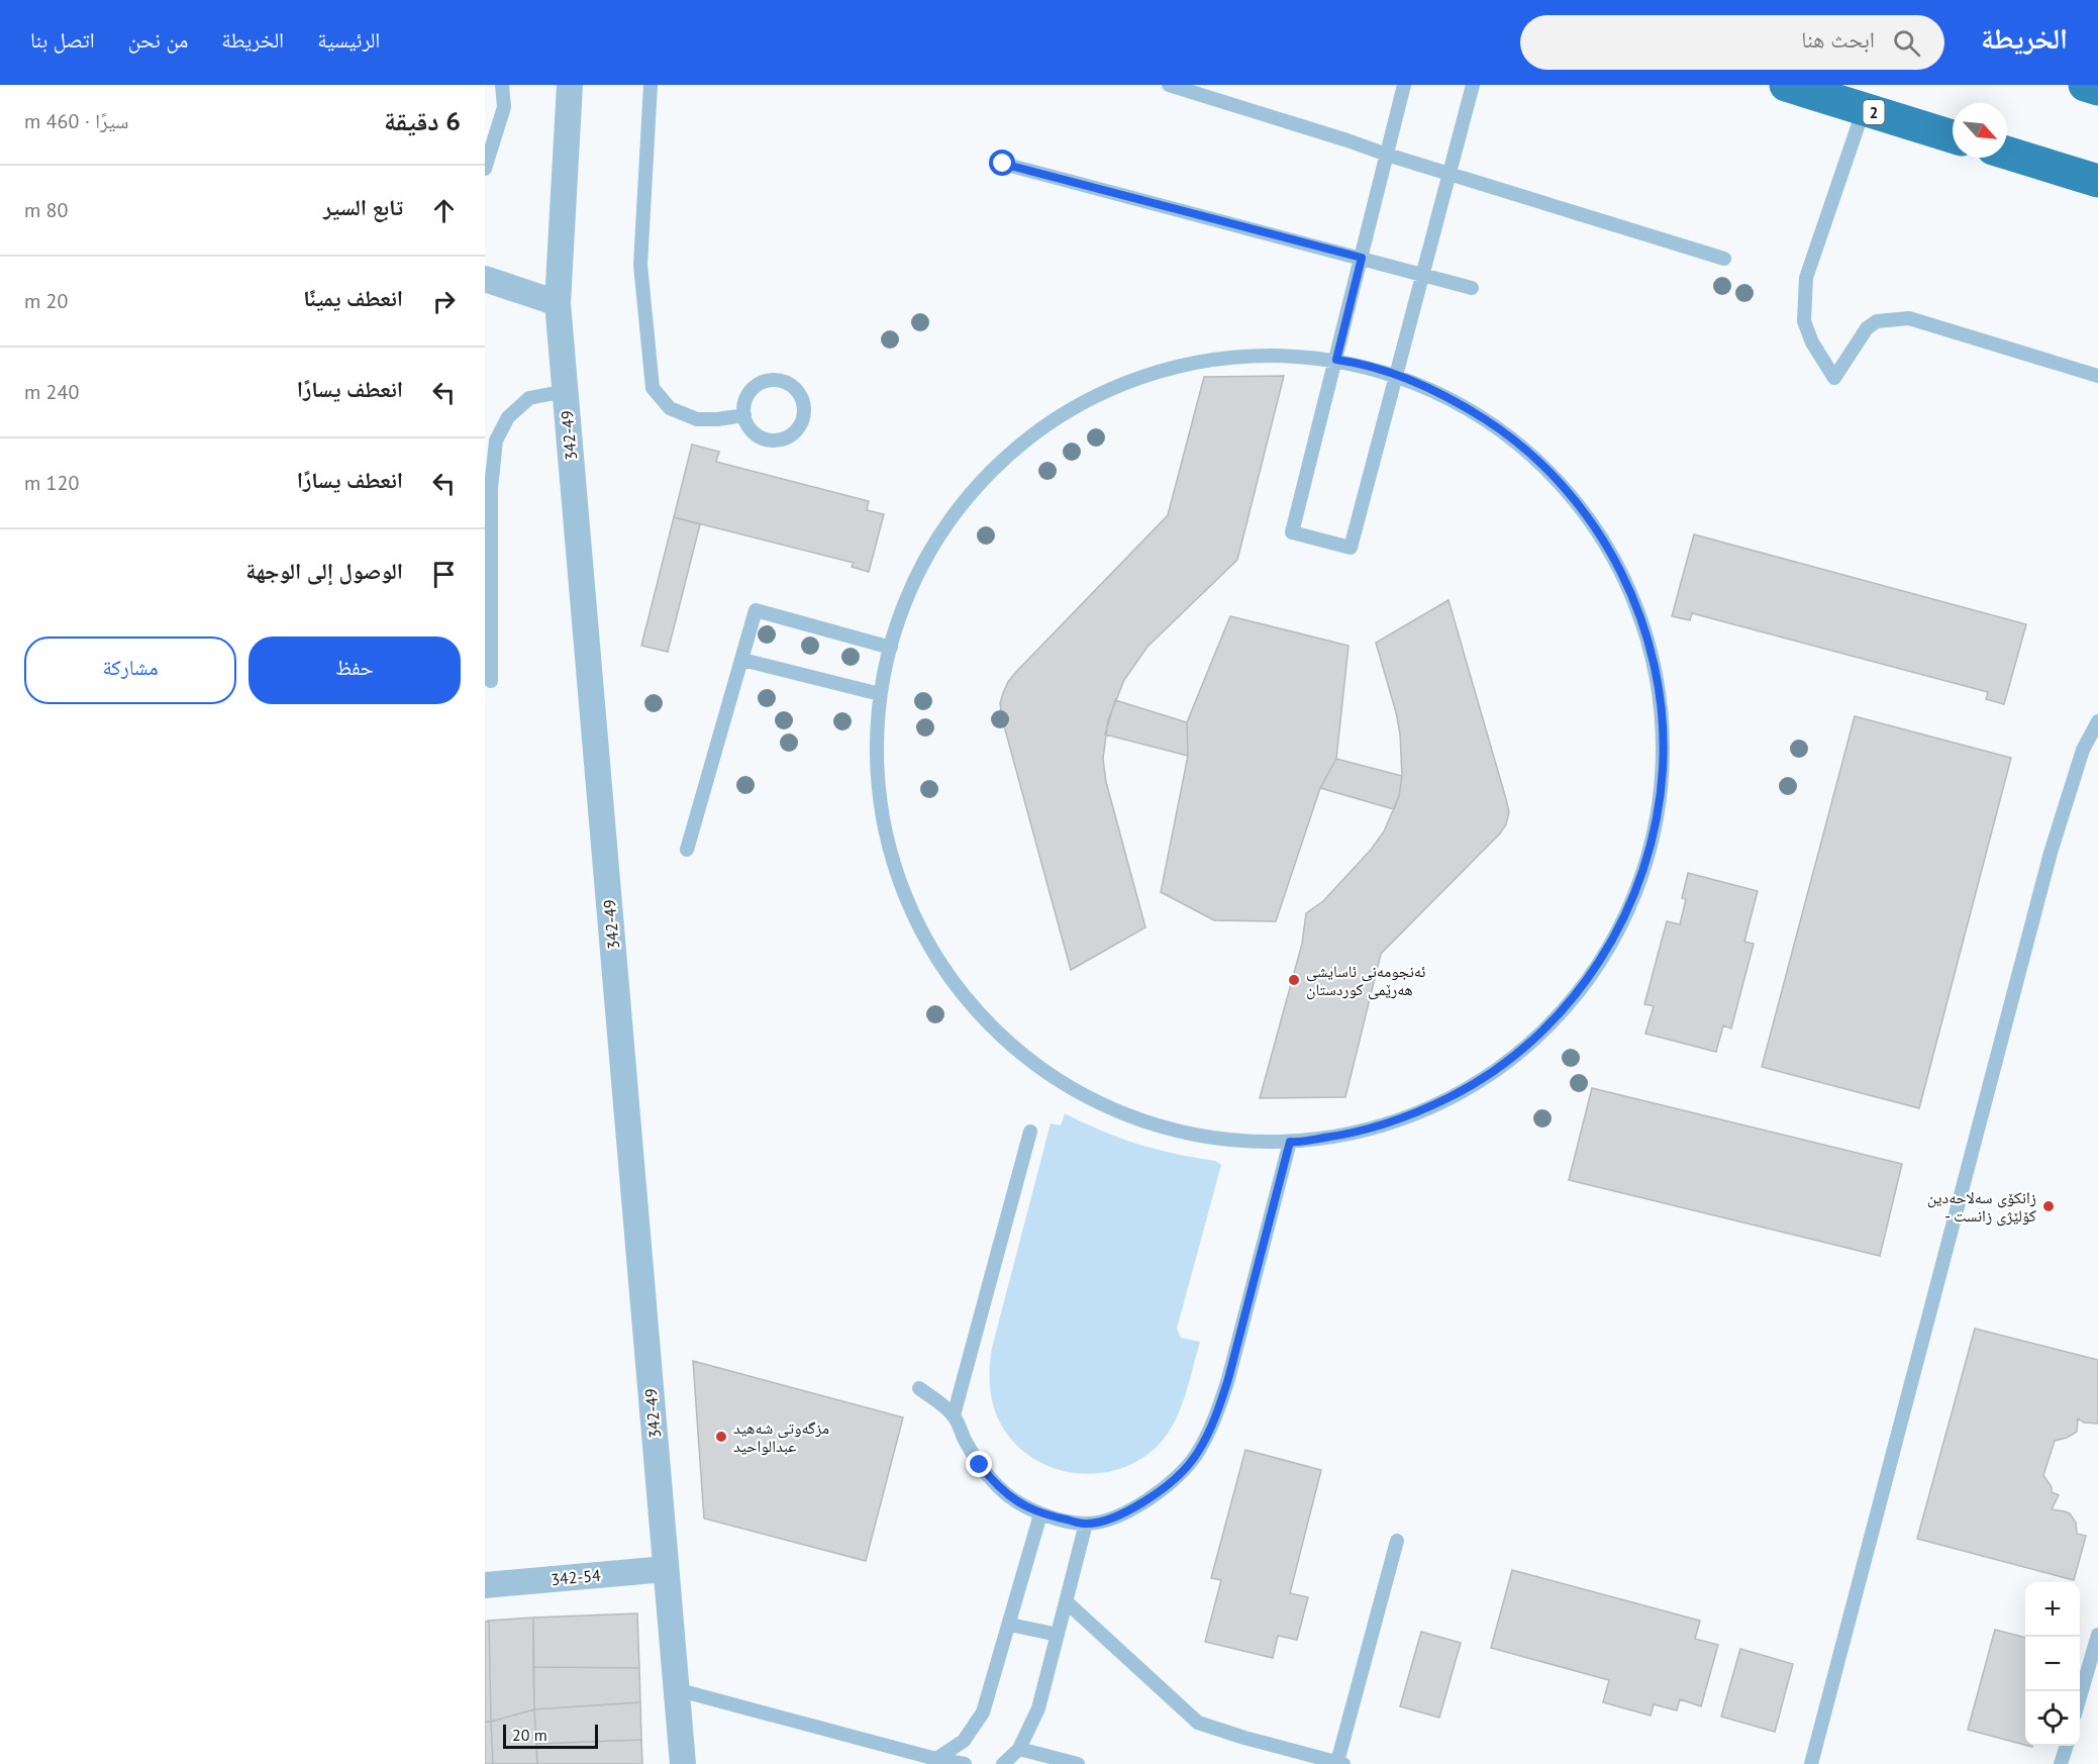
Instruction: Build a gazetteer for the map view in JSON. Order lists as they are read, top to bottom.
{
  "streets": {
    "highway": ["2"],
    "street": ["342-49", "342-54"]
  },
  "crossings": [
    ["342-49", "342-54"]
  ],
  "places": ["ئەنجومەنی ئاسایشی هەرێمی کوردستان", "زانکۆی سەلاحەدین - کۆلێژی زانست", "مزگه‌وتی شه‌هید عبدالواحید"],
  "scale_bar": "20 m",
  "north": "bottom right",
  "page": {
    "header": "الخريطة",
    "search": "ابحث هنا",
    "nav": [
      "الرئيسية",
      "الخريطة",
      "من نحن",
      "اتصل بنا"
    ],
    "heading": ["6 دقيقة", "سيرًا · 460 m"],
    "list": [
      ["تابع السير", "80 m"],
      ["انعطف يمينًا", "20 m"],
      ["انعطف يسارًا", "240 m"],
      ["انعطف يسارًا", "120 m"],
      "الوصول إلى الوجهة"
    ],
    "buttons": ["حفظ", "مشاركة"],
    "map_buttons": ["+", "−"],
    "scale": "20 m"
  }
}
